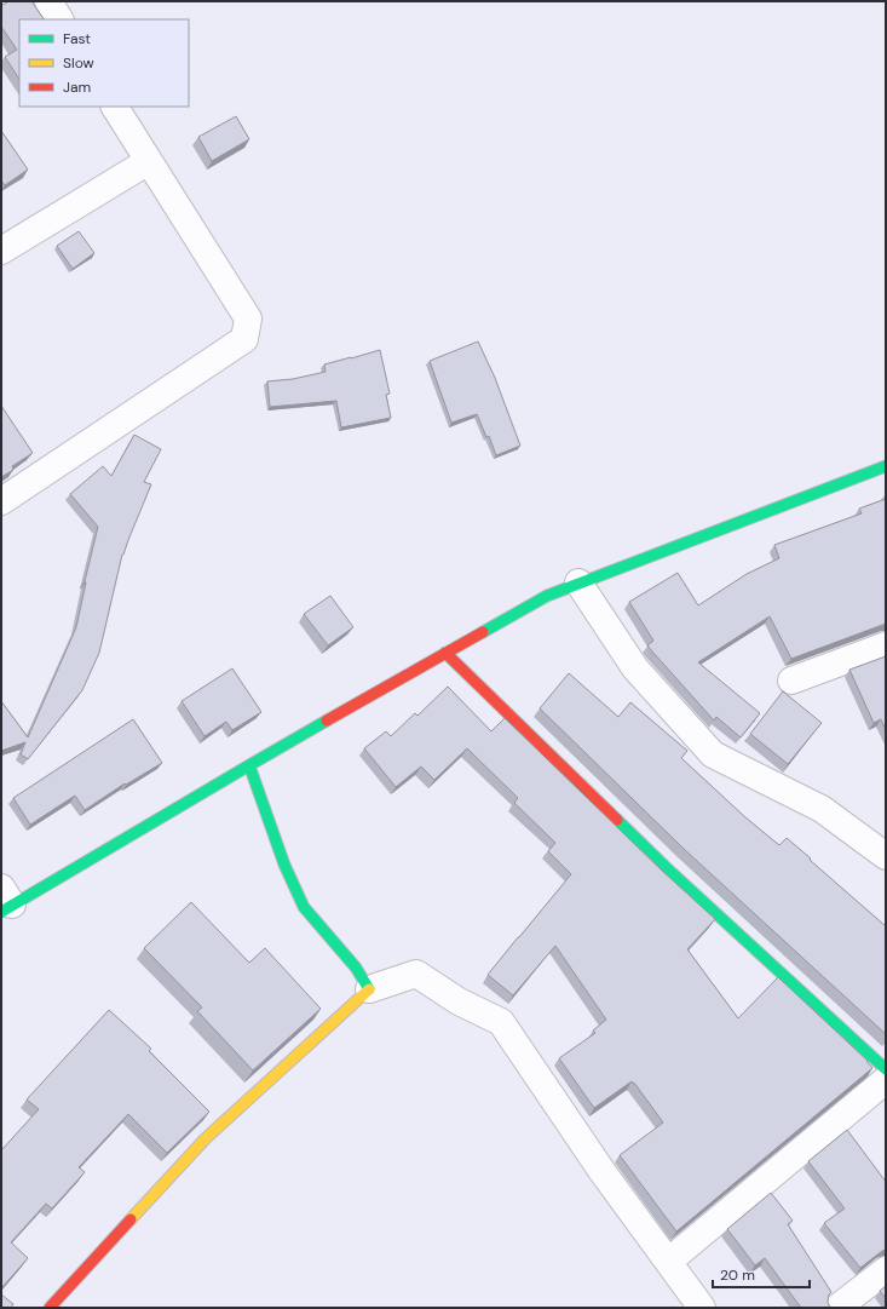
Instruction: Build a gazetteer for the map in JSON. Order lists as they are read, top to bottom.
{
  "legend": ["Fast", "Slow", "Jam"],
  "scale_bar": "20 m"
}
